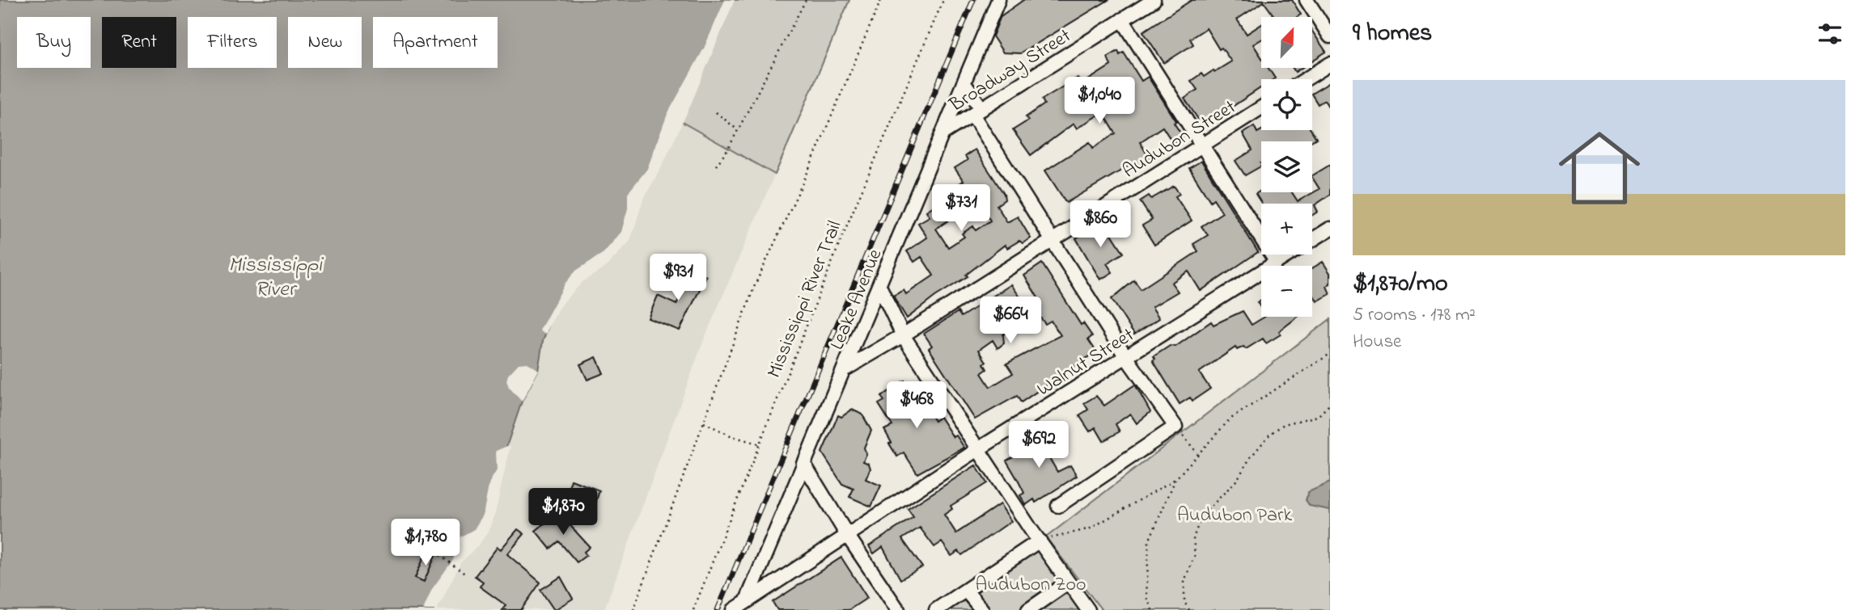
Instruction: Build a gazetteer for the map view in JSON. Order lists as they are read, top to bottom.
{
  "streets": {
    "street": [
      "Broadway Street",
      "Audubon Street",
      "Leake Avenue",
      "Walnut Street"
    ],
    "path": ["Mississippi River Trail"]
  },
  "crossings": [
    ["Broadway Street", "Leake Avenue"],
    ["Audubon Street", "Leake Avenue"],
    ["Leake Avenue", "Walnut Street"]
  ],
  "water": ["Mississippi River"],
  "parks": ["Audubon Park", "Audubon Zoo"],
  "north": "top right",
  "page": {
    "heading": "9 homes",
    "map_buttons": ["+", "−"],
    "chip": [
      "Buy",
      "Rent",
      "Filters",
      "New",
      "Apartment"
    ],
    "list": [
      {
        "name": "$1,870/mo",
        "note": "5 rooms · 178 m² · House"
      }
    ],
    "price": [
      "$1,040",
      "$731",
      "$860",
      "$931",
      "$664",
      "$468",
      "$692",
      "$1,870",
      "$1,780"
    ]
  }
}
